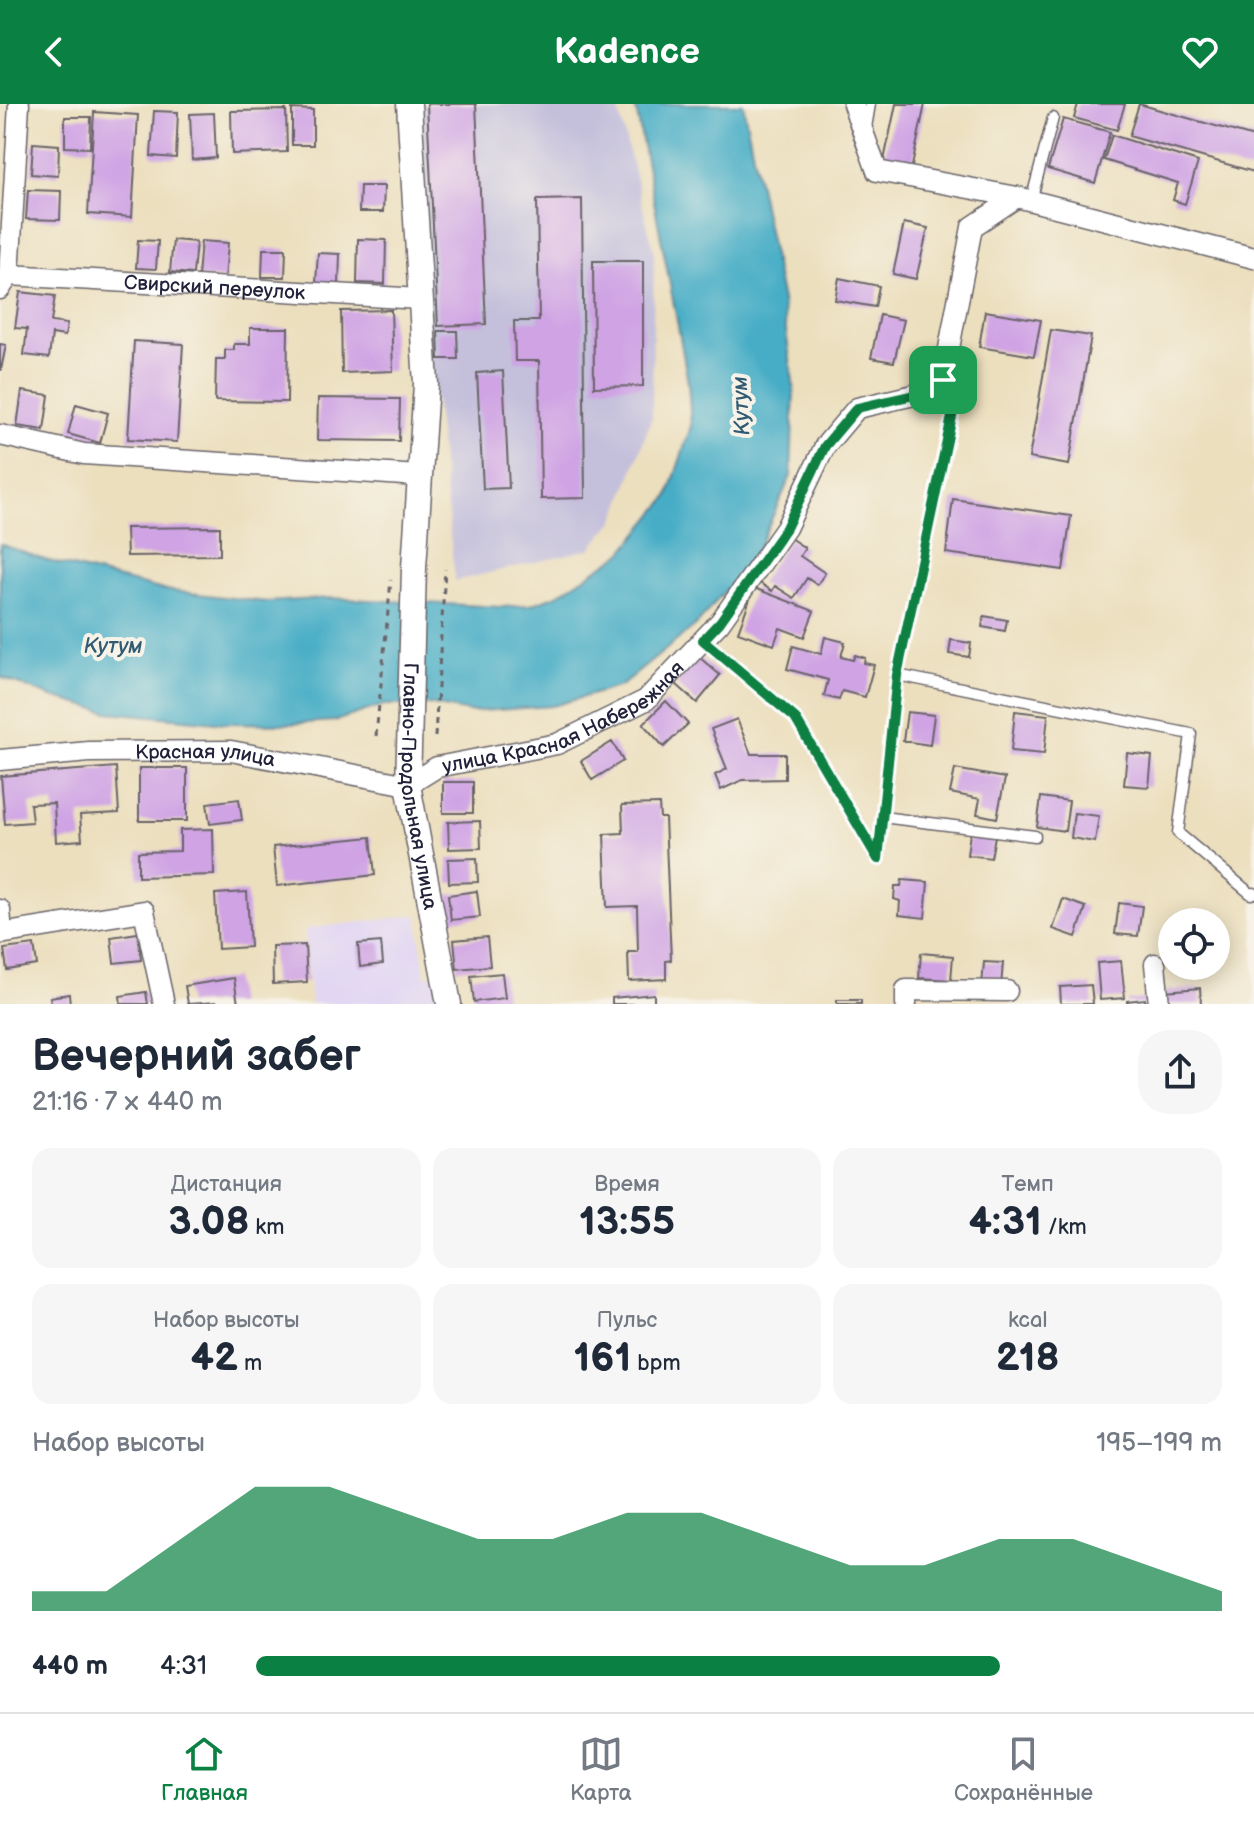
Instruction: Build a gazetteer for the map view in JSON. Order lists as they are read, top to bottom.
{
  "streets": {
    "street": [
      "Свирский переулок",
      "улица Красная Набережная",
      "Красная улица",
      "Главно-Продольная улица"
    ]
  },
  "crossings": [
    ["улица Красная Набережная", "Красная улица"],
    ["улица Красная Набережная", "Главно-Продольная улица"],
    ["Красная улица", "Главно-Продольная улица"]
  ],
  "water": ["Кутум"],
  "page": {
    "header": "Kadence",
    "heading": ["Вечерний забег", "21:16 · 7 × 440 m"],
    "stats": [
      ["Дистанция", "3.08 km"],
      ["Время", "13:55"],
      ["Темп", "4:31 /km"],
      ["Набор высоты", "42 m"],
      ["Пульс", "161 bpm"],
      ["kcal", "218"]
    ],
    "chart": ["Набор высоты", "195–199 m"],
    "list": [
      {
        "name": "440 m",
        "note": "4:31"
      }
    ],
    "tabs": ["Главная", "Карта", "Сохранённые"]
  }
}
